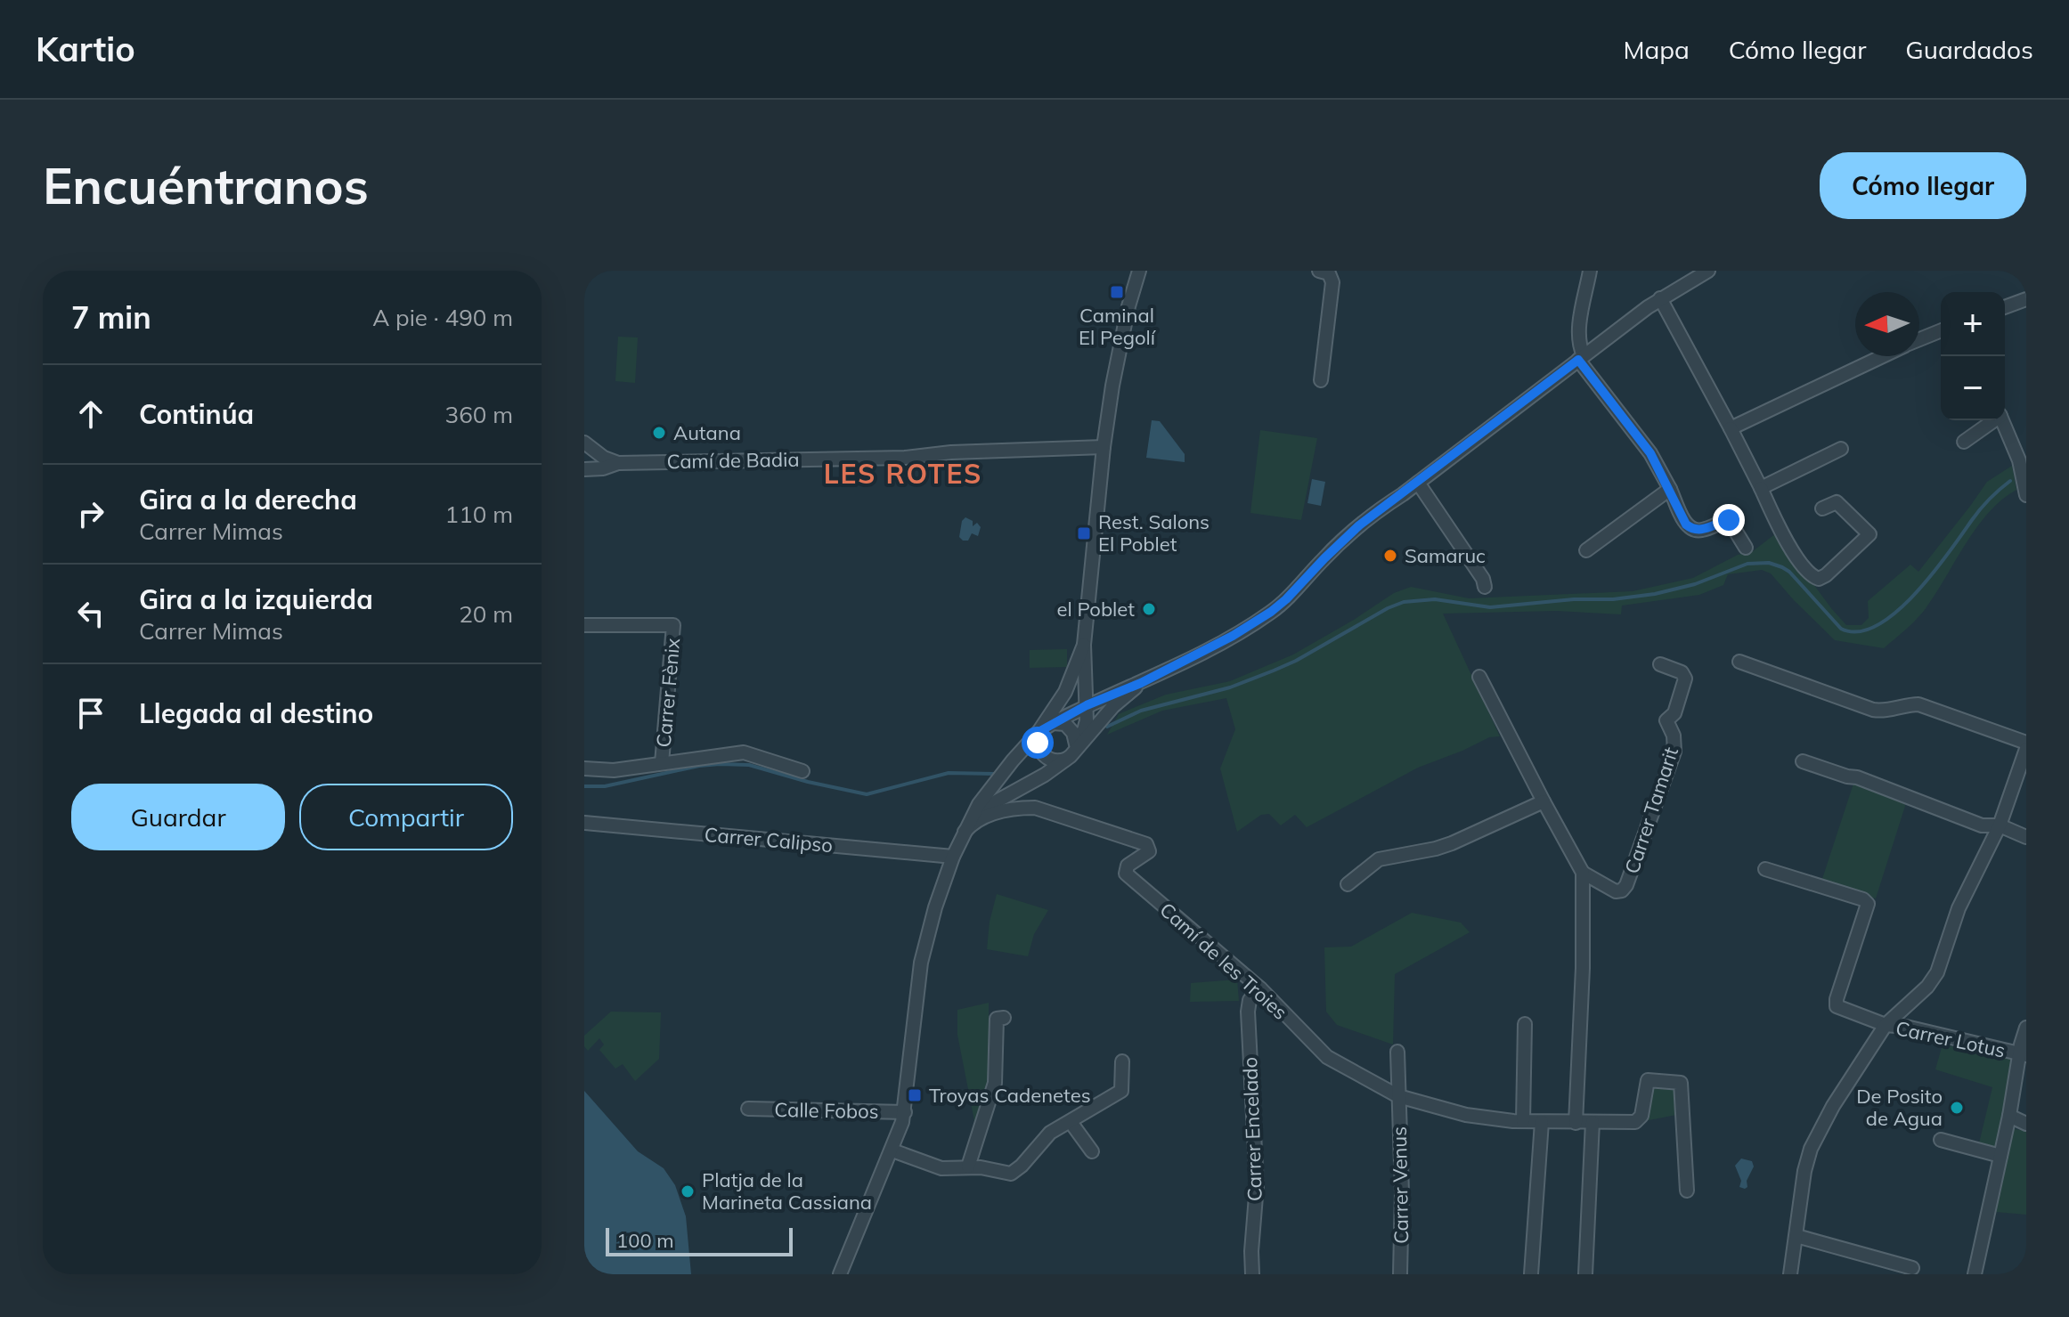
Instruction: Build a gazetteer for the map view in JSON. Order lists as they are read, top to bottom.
{
  "streets": {
    "street": [
      "Camí de Badia",
      "Carrer Fènix",
      "Carrer Tamarit",
      "Carrer Calipso",
      "Camí de les Troies",
      "Carrer Lotus",
      "Calle Fobos",
      "Carrer Encelado",
      "Carrer Venus"
    ]
  },
  "crossings": [
    ["Camí de les Troies", "Carrer Encelado"],
    ["Camí de les Troies", "Carrer Venus"]
  ],
  "districts": ["LES ROTES"],
  "places": {
    "transit": ["Caminal El Pegolí", "Rest. Salons El Poblet", "Troyas Cadenetes"],
    "other": [
      "Autana",
      "Samaruc",
      "el Poblet",
      "De Posito de Agua",
      "Platja de la Marineta Cassiana"
    ]
  },
  "scale_bar": "100 m",
  "north": "left",
  "page": {
    "header": "Kartio",
    "nav": ["Mapa", "Cómo llegar", "Guardados"],
    "buttons": [
      "Cómo llegar",
      ["Guardar", "Compartir"]
    ],
    "title": "Encuéntranos",
    "heading": ["7 min", "A pie · 490 m"],
    "map_buttons": ["+", "−"],
    "list": [
      ["Continúa", "360 m"],
      ["Gira a la derecha", "Carrer Mimas", "110 m"],
      ["Gira a la izquierda", "Carrer Mimas", "20 m"],
      "Llegada al destino"
    ],
    "scale": "100 m"
  }
}
